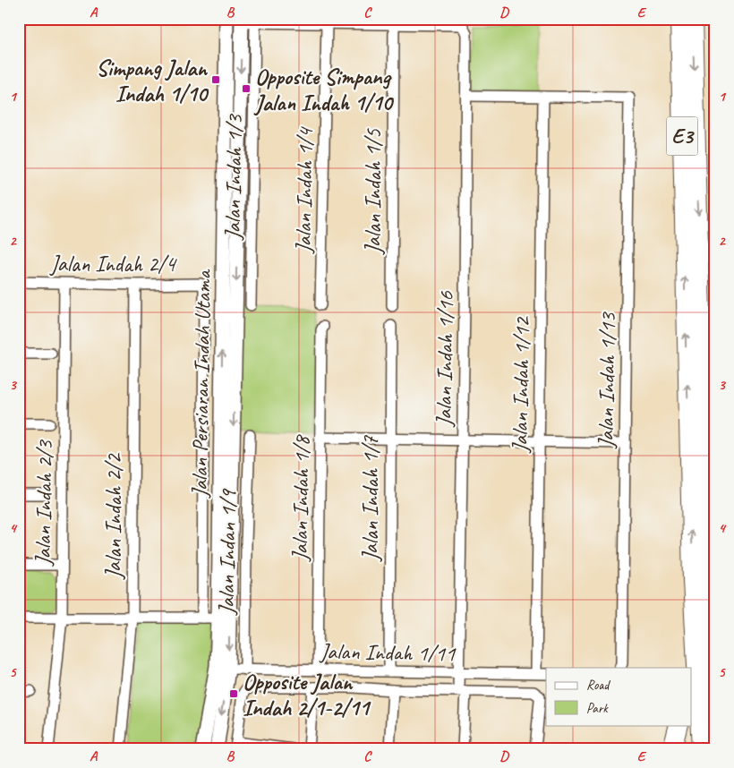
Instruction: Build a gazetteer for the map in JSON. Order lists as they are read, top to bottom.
{
  "streets": {
    "highway": ["E3"],
    "main road": ["Jalan Persiaran Indah Utama"],
    "street": [
      "Jalan Indah 1/3",
      "Jalan Indah 1/4",
      "Jalan Indah 1/5",
      "Jalan Indah 2/4",
      "Jalan Indah 1/16",
      "Jalan Indah 1/13",
      "Jalan Indah 1/12",
      "Jalan Indah 1/8",
      "Jalan Indah 1/7",
      "Jalan Indah 2/3",
      "Jalan Indah 2/2",
      "Jalan Indan 1/9",
      "Jalan Indah 1/11"
    ]
  },
  "crossings": [
    ["Jalan Indah 1/3", "Jalan Persiaran Indah Utama"],
    ["Jalan Indah 1/5", "Jalan Indah 1/16"],
    ["Jalan Indah 2/4", "Jalan Indah 2/3"],
    ["Jalan Indah 2/4", "Jalan Indah 2/2"],
    ["Jalan Indah 1/16", "Jalan Indah 1/11"],
    ["Jalan Indah 1/13", "Jalan Indah 1/12"],
    ["Jalan Persiaran Indah Utama", "Jalan Indah 1/11"],
    ["Jalan Indah 1/12", "Jalan Indah 1/11"],
    ["Jalan Indah 1/8", "Jalan Indah 1/11"],
    ["Jalan Indah 1/7", "Jalan Indah 1/11"],
    ["Jalan Indan 1/9", "Jalan Indah 1/11"]
  ],
  "places": {
    "transit": ["Simpang Jalan Indah 1/10", "Opposite Simpang Jalan Indah 1/10", "Opposite Jalan Indah 2/1-2/11"]
  },
  "legend": ["Road", "Park"],
  "grid": {
    "columns": [
      "A",
      "B",
      "C",
      "D",
      "E"
    ],
    "rows": [
      "1",
      "2",
      "3",
      "4",
      "5"
    ]
  }
}
